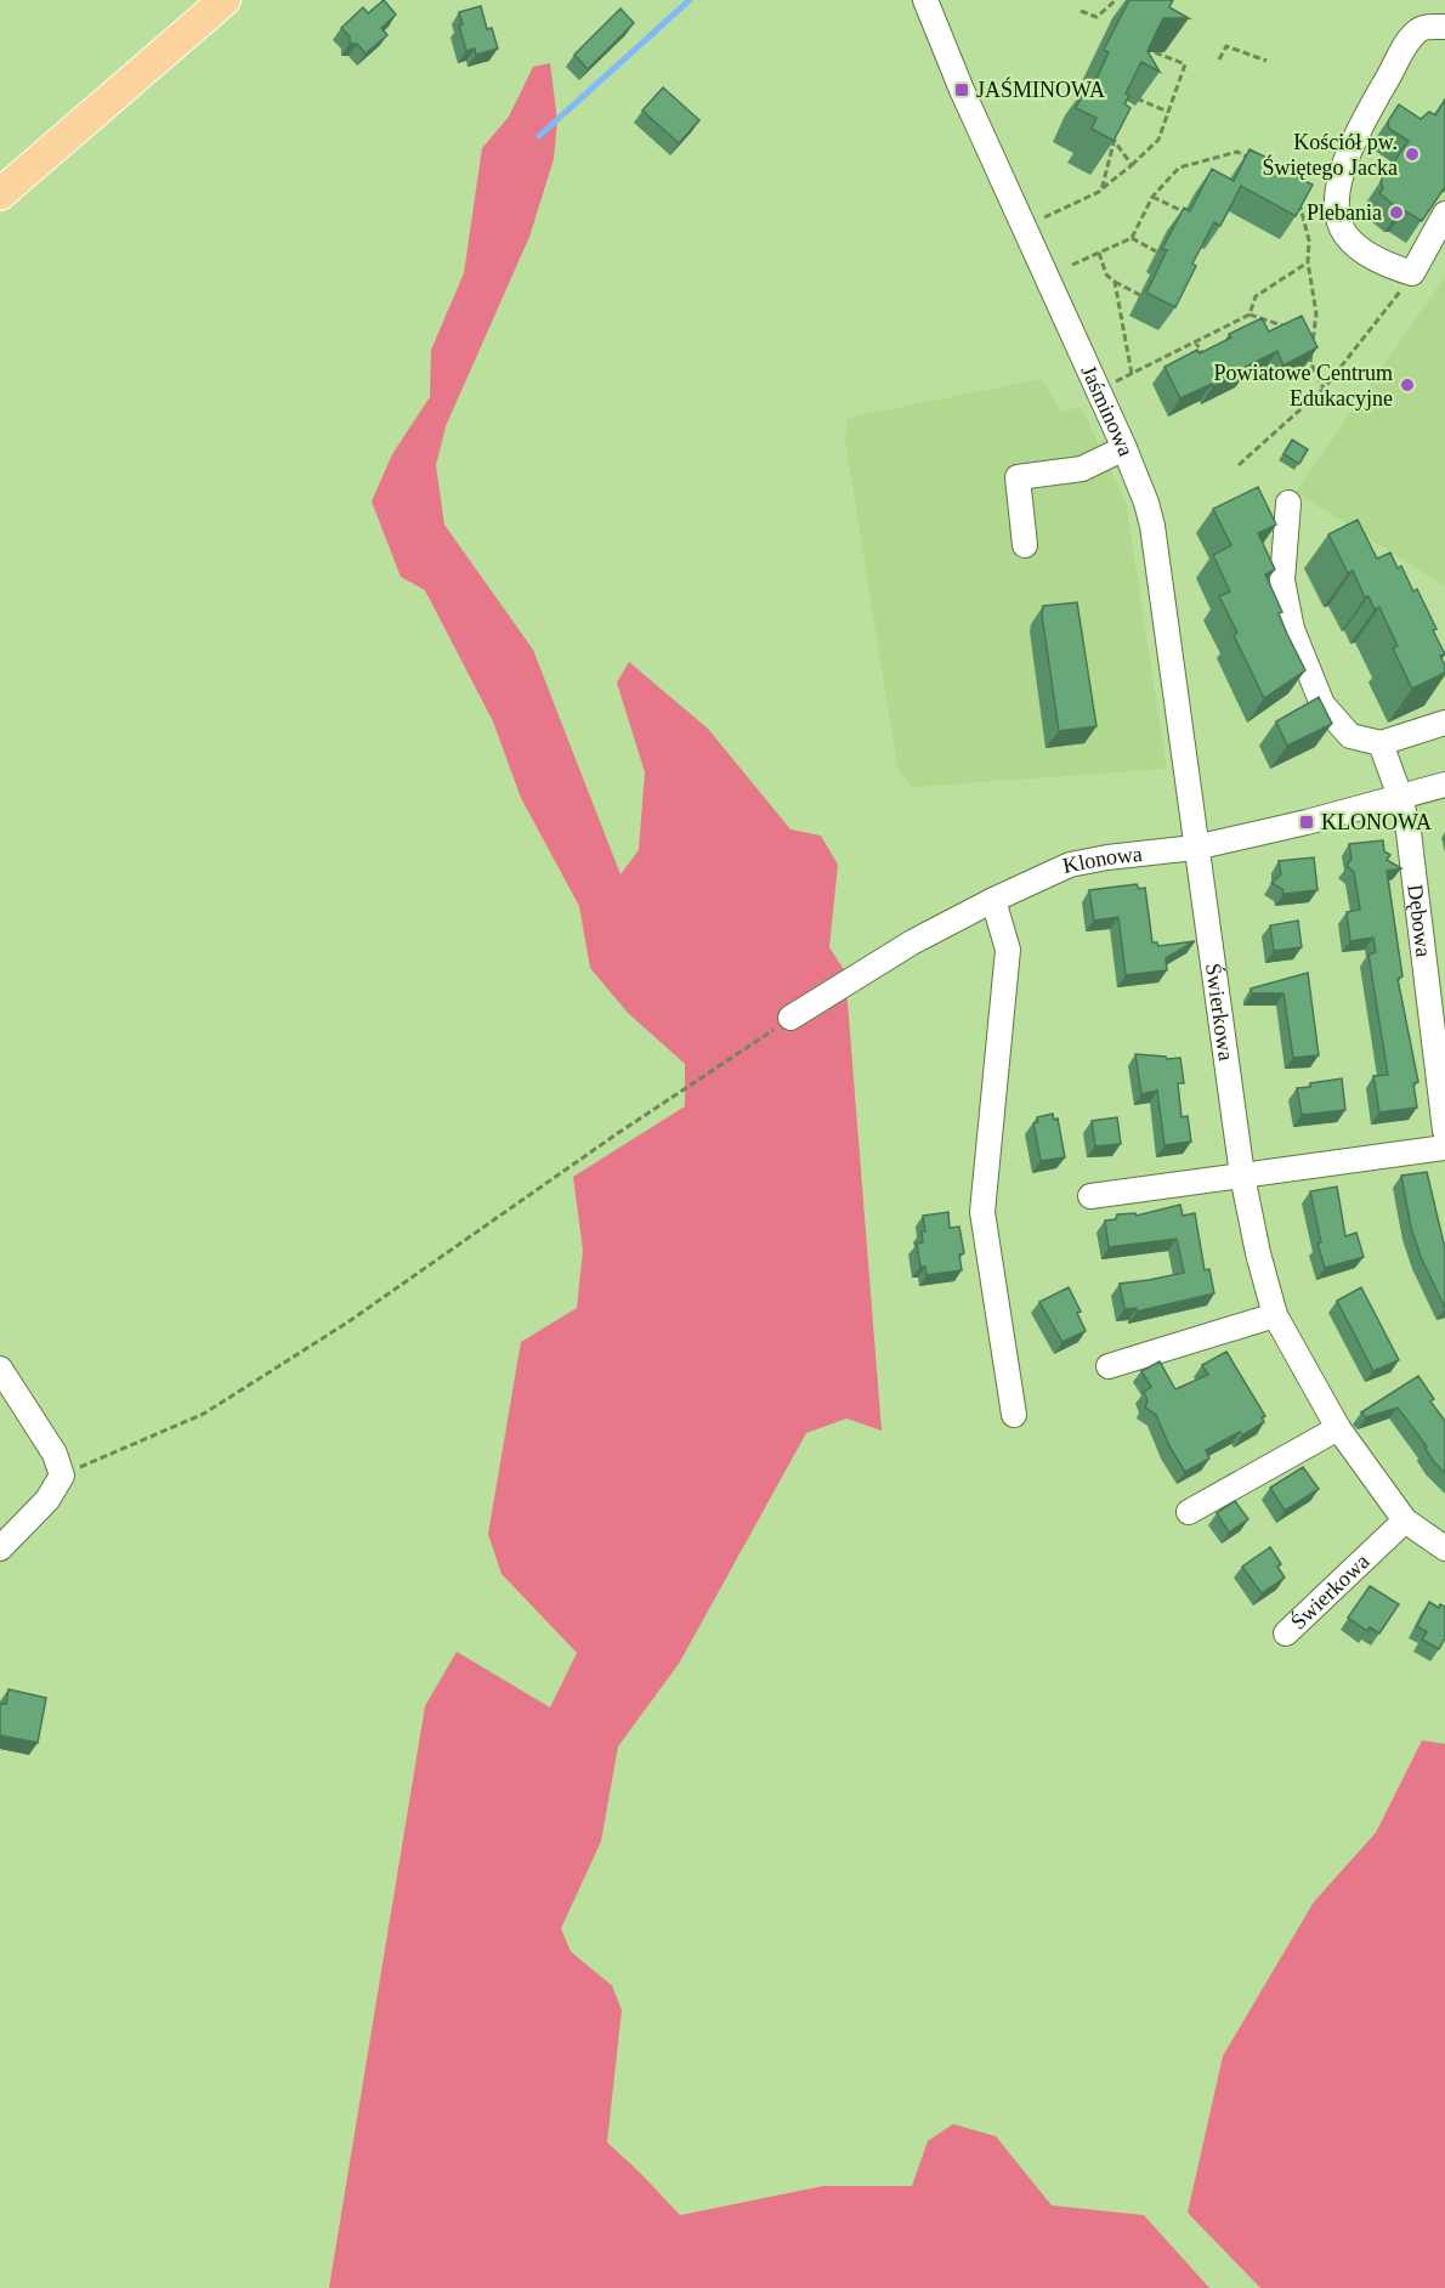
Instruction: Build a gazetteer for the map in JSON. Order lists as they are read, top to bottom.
{
  "streets": {
    "street": [
      "Jaśminowa",
      "Klonowa",
      "Dębowa",
      "Świerkowa"
    ]
  },
  "crossings": [
    ["Jaśminowa", "Klonowa"],
    ["Jaśminowa", "Świerkowa"],
    ["Klonowa", "Dębowa"],
    ["Klonowa", "Świerkowa"]
  ],
  "places": {
    "transit": ["JAŚMINOWA", "KLONOWA"],
    "other": ["Kościół pw. Świętego Jacka", "Plebania", "Powiatowe Centrum Edukacyjne"]
  }
}
